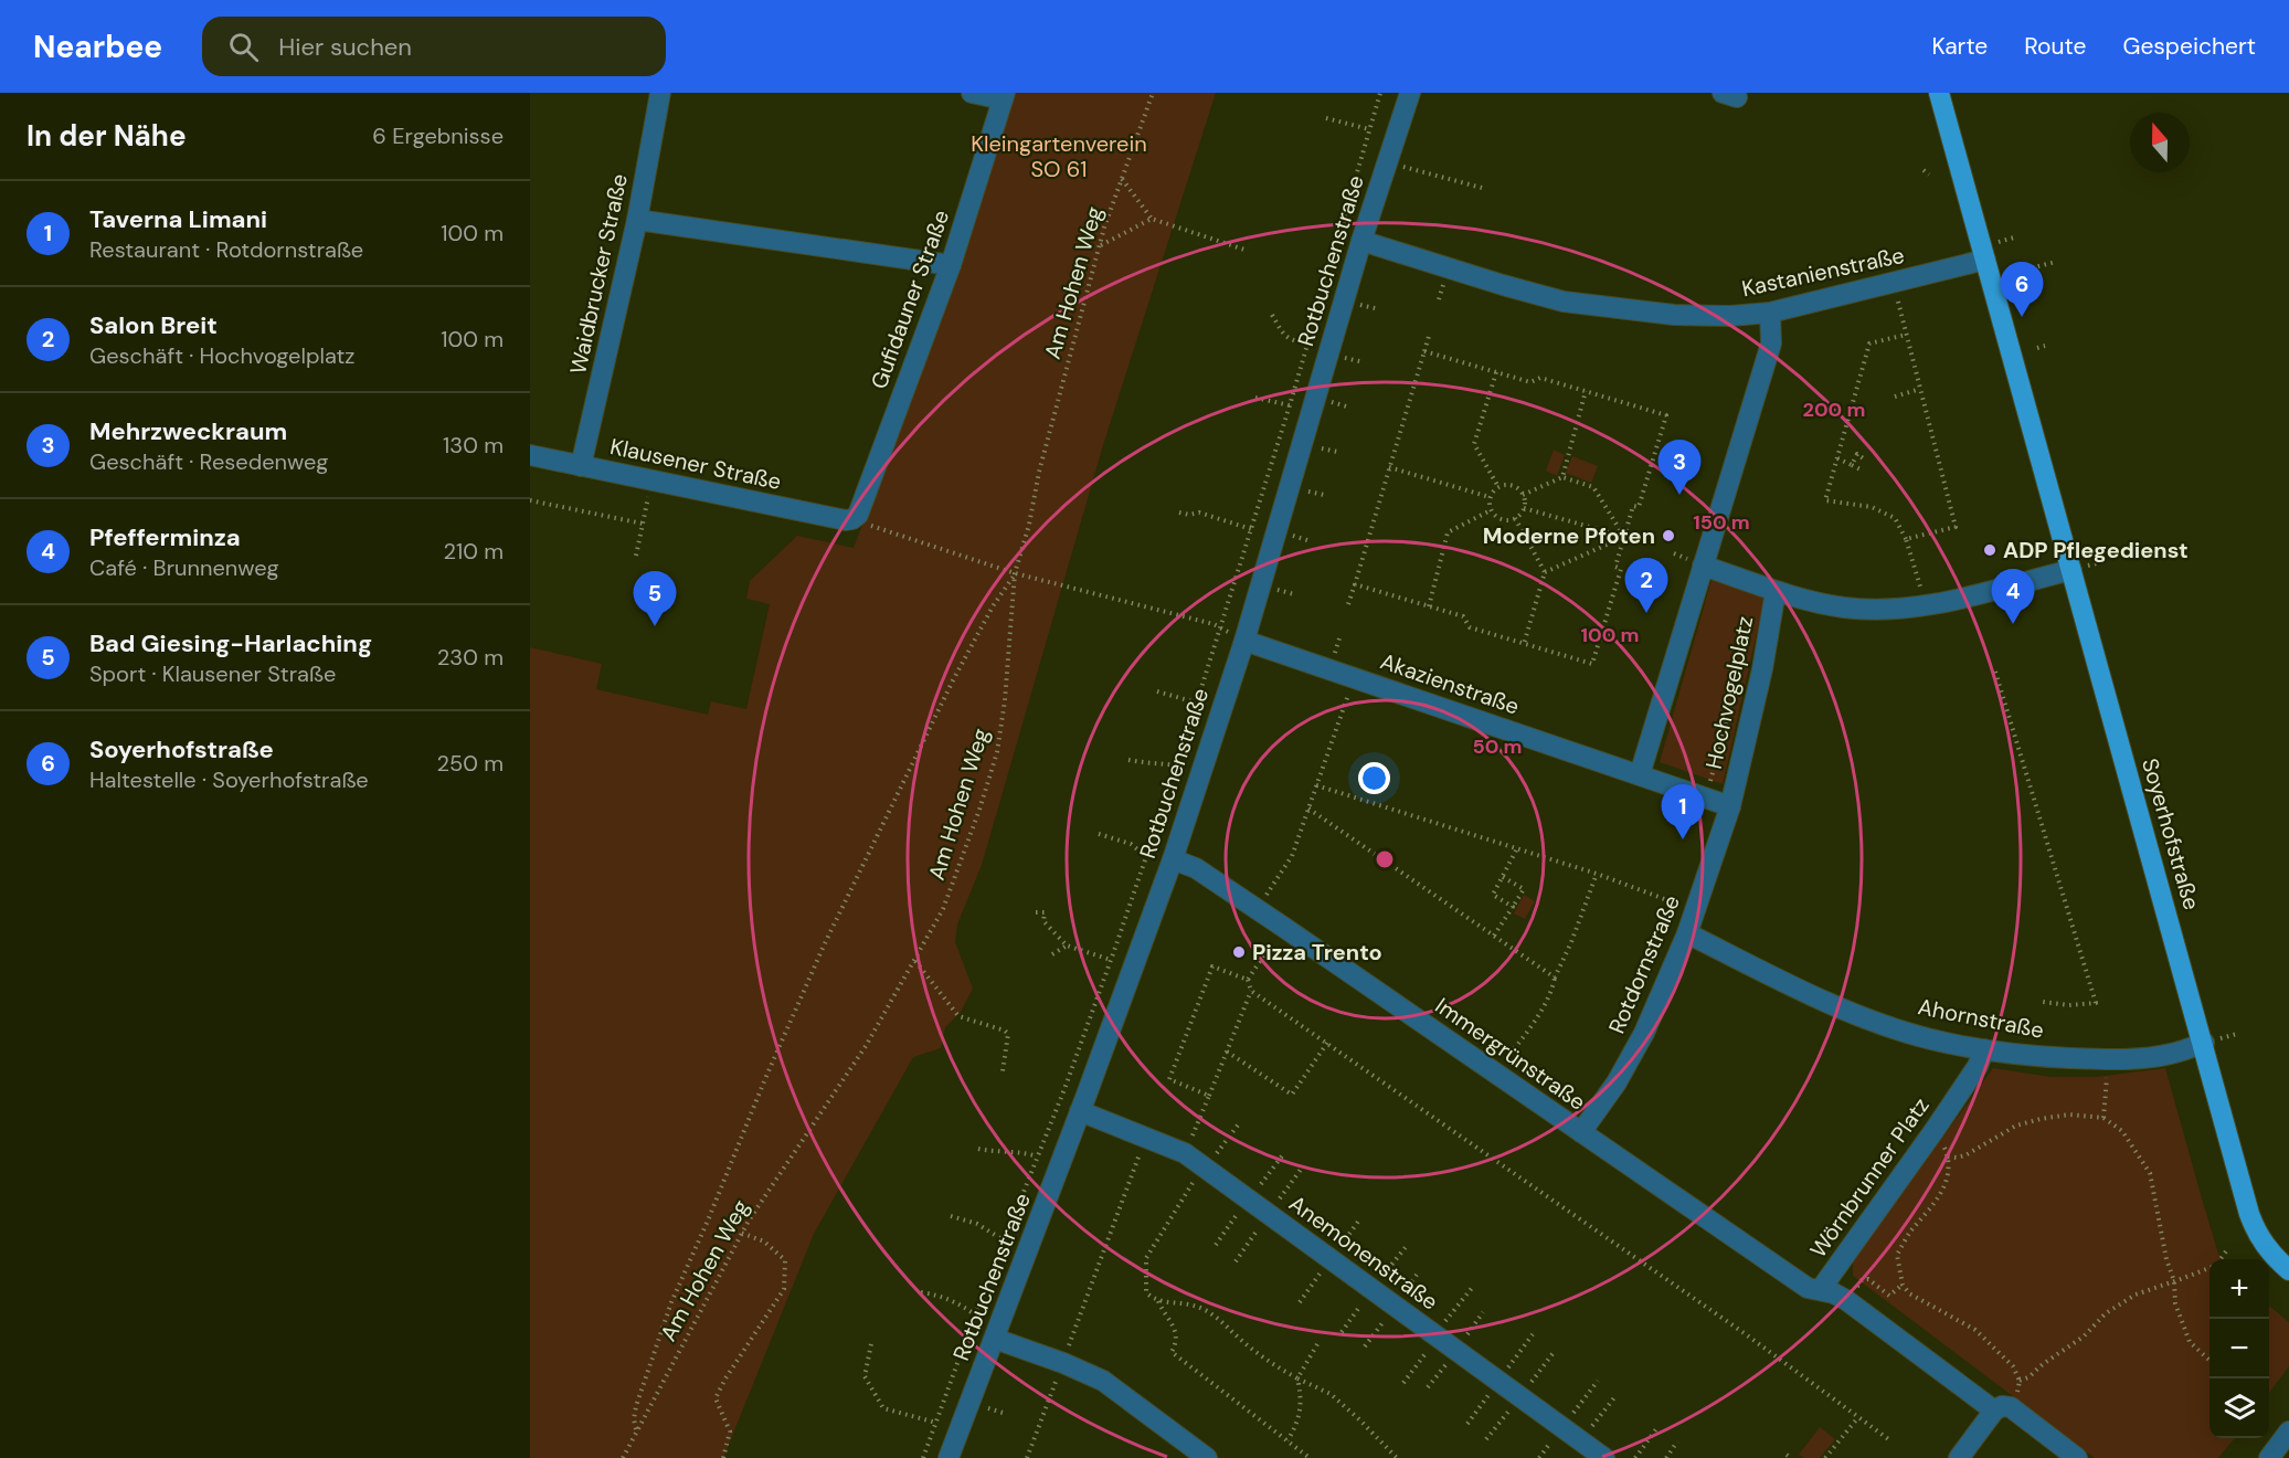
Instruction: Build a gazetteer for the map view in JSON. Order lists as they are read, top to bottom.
{
  "streets": {
    "main road": ["Soyerhofstraße"],
    "street": [
      "Rotbuchenstraße",
      "Kastanienstraße",
      "Waidbrucker Straße",
      "Gufidauner Straße",
      "Klausener Straße",
      "Akazienstraße",
      "Hochvogelplatz",
      "Rotdornstraße",
      "Ahornstraße",
      "Immergrünstraße",
      "Wörnbrunner Platz",
      "Anemonenstraße"
    ],
    "path": ["Am Hohen Weg"]
  },
  "crossings": [
    ["Rotbuchenstraße", "Kastanienstraße"],
    ["Rotbuchenstraße", "Akazienstraße"],
    ["Rotbuchenstraße", "Immergrünstraße"],
    ["Rotbuchenstraße", "Anemonenstraße"],
    ["Kastanienstraße", "Soyerhofstraße"],
    ["Waidbrucker Straße", "Klausener Straße"],
    ["Gufidauner Straße", "Klausener Straße"],
    ["Akazienstraße", "Hochvogelplatz"],
    ["Hochvogelplatz", "Rotdornstraße"],
    ["Soyerhofstraße", "Ahornstraße"],
    ["Rotdornstraße", "Ahornstraße"],
    ["Rotdornstraße", "Immergrünstraße"],
    ["Ahornstraße", "Wörnbrunner Platz"],
    ["Immergrünstraße", "Wörnbrunner Platz"]
  ],
  "parks": ["Kleingartenverein SO 61"],
  "places": ["Moderne Pfoten", "ADP Pflegedienst", "Pizza Trento"],
  "north": "top",
  "page": {
    "header": "Nearbee",
    "search": "Hier suchen",
    "nav": ["Karte", "Route", "Gespeichert"],
    "heading": ["In der Nähe", "6 Ergebnisse"],
    "list": [
      {
        "mark": "1",
        "name": "Taverna Limani",
        "note": "Restaurant · Rotdornstraße",
        "value": "100 m"
      },
      {
        "mark": "2",
        "name": "Salon Breit",
        "note": "Geschäft · Hochvogelplatz",
        "value": "100 m"
      },
      {
        "mark": "3",
        "name": "Mehrzweckraum",
        "note": "Geschäft · Resedenweg",
        "value": "130 m"
      },
      {
        "mark": "4",
        "name": "Pfefferminza",
        "note": "Café · Brunnenweg",
        "value": "210 m"
      },
      {
        "mark": "5",
        "name": "Bad Giesing-Harlaching",
        "note": "Sport · Klausener Straße",
        "value": "230 m"
      },
      {
        "mark": "6",
        "name": "Soyerhofstraße",
        "note": "Haltestelle · Soyerhofstraße",
        "value": "250 m"
      }
    ],
    "pins": [
      "6",
      "3",
      "2",
      "4",
      "5",
      "1"
    ],
    "map_buttons": ["+", "−"]
  },
  "rings": [
    "200 m",
    "150 m",
    "100 m",
    "50 m"
  ]
}
